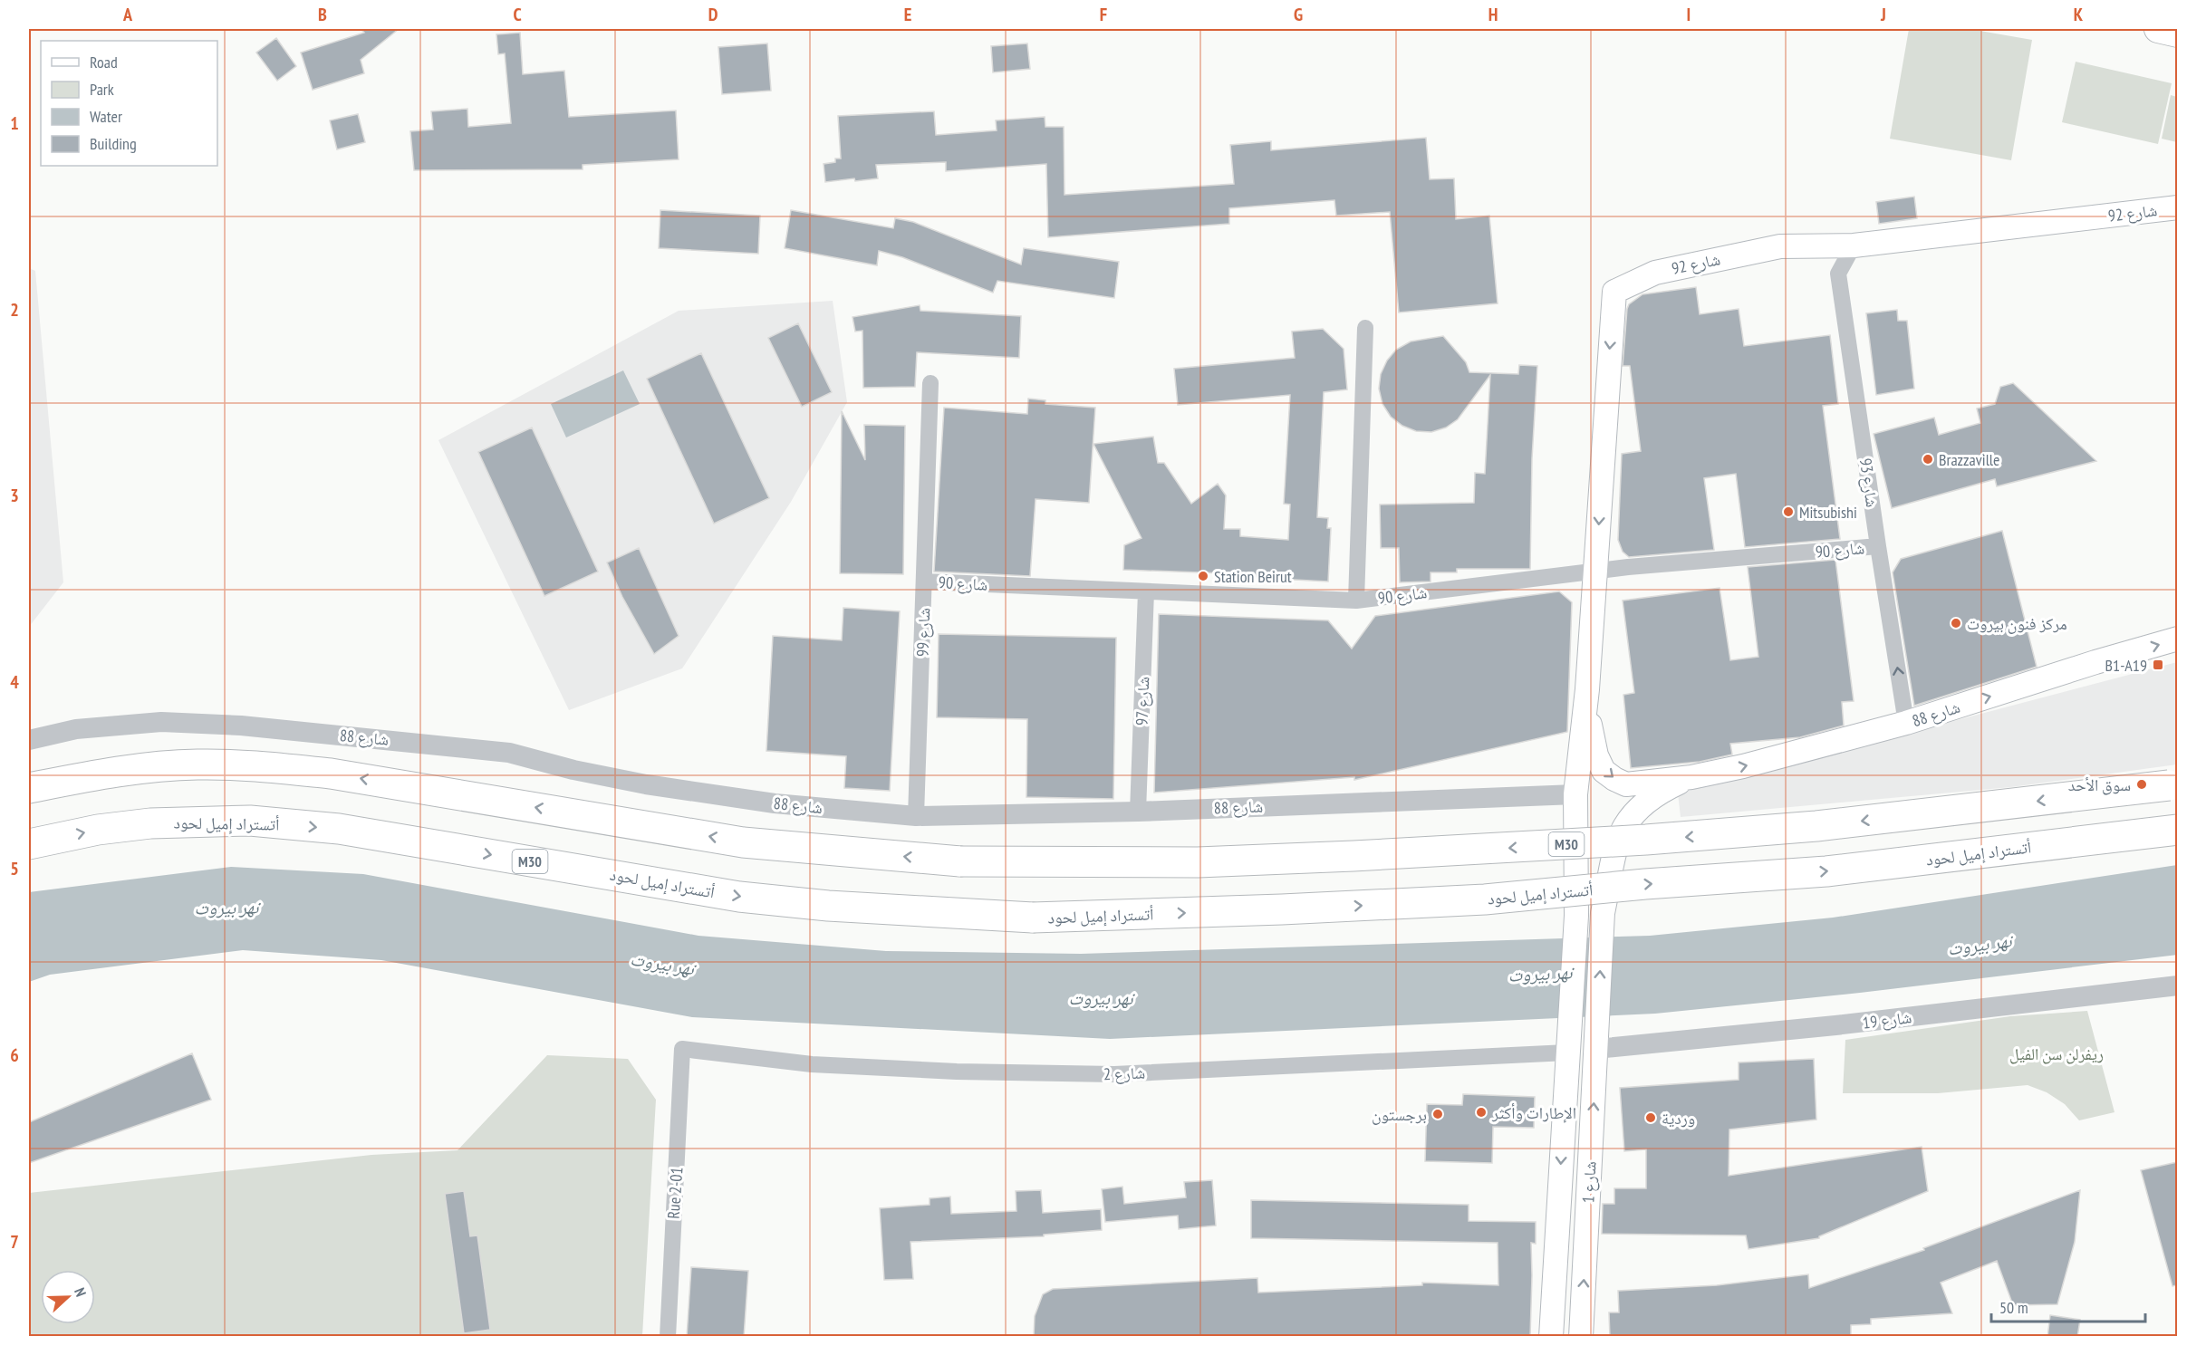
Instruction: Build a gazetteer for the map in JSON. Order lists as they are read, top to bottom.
{
  "streets": {
    "highway": ["أتستراد إميل لحود", "M30"],
    "main road": ["شارع 92", "شارع 88", "شارع 1"],
    "street": [
      "شارع 93",
      "شارع 90",
      "شارع 99",
      "شارع 97",
      "شارع 19",
      "شارع 2",
      "Rue 2-01"
    ]
  },
  "crossings": [
    ["شارع 92", "شارع 93"],
    ["شارع 92", "شارع 90"],
    ["شارع 92", "شارع 1"],
    ["شارع 93", "شارع 90"],
    ["شارع 93", "شارع 88"],
    ["شارع 90", "شارع 99"],
    ["شارع 90", "شارع 97"],
    ["شارع 99", "شارع 88"],
    ["شارع 97", "شارع 88"],
    ["شارع 88", "شارع 1"],
    ["شارع 19", "شارع 1"],
    ["شارع 2", "شارع 1"],
    ["شارع 2", "Rue 2-01"]
  ],
  "one_way": ["شارع 93"],
  "water": ["نهر بيروت"],
  "parks": ["ريفرلن سن الفيل"],
  "places": {
    "other": [
      "Brazzaville",
      "Mitsubishi",
      "Station Beirut",
      "مركز فنون بيروت",
      "سوق الأحد",
      "الإطارات وأكثر",
      "برجستون",
      "وردية"
    ],
    "transit": ["B1-A19"]
  },
  "legend": [
    "Road",
    "Park",
    "Water",
    "Building"
  ],
  "scale_bar": "50 m",
  "north": "right",
  "grid": {
    "columns": [
      "A",
      "B",
      "C",
      "D",
      "E",
      "F",
      "G",
      "H",
      "I",
      "J",
      "K"
    ],
    "rows": [
      "1",
      "2",
      "3",
      "4",
      "5",
      "6",
      "7"
    ]
  }
}
